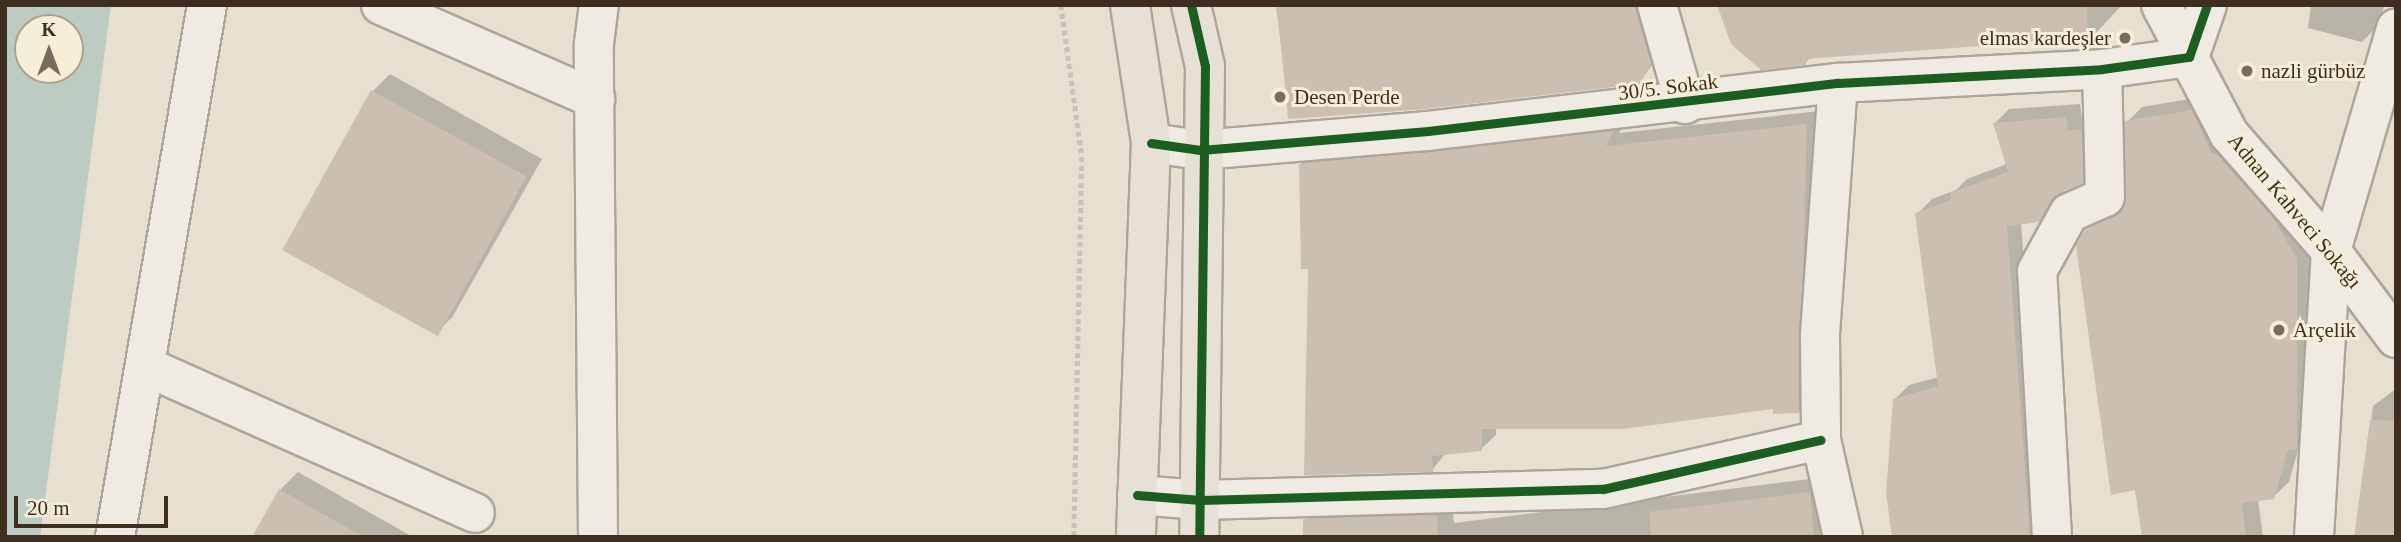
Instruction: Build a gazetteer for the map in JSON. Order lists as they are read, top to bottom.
{
  "streets": {
    "street": ["30/5. Sokak", "Adnan Kahveci Sokağı"]
  },
  "crossings": [
    ["30/5. Sokak", "Adnan Kahveci Sokağı"]
  ],
  "places": [
    "elmas kardeşler",
    "nazli gürbüz",
    "Desen Perde",
    "Arçelik"
  ],
  "scale_bar": "20 m",
  "north": "top"
}
